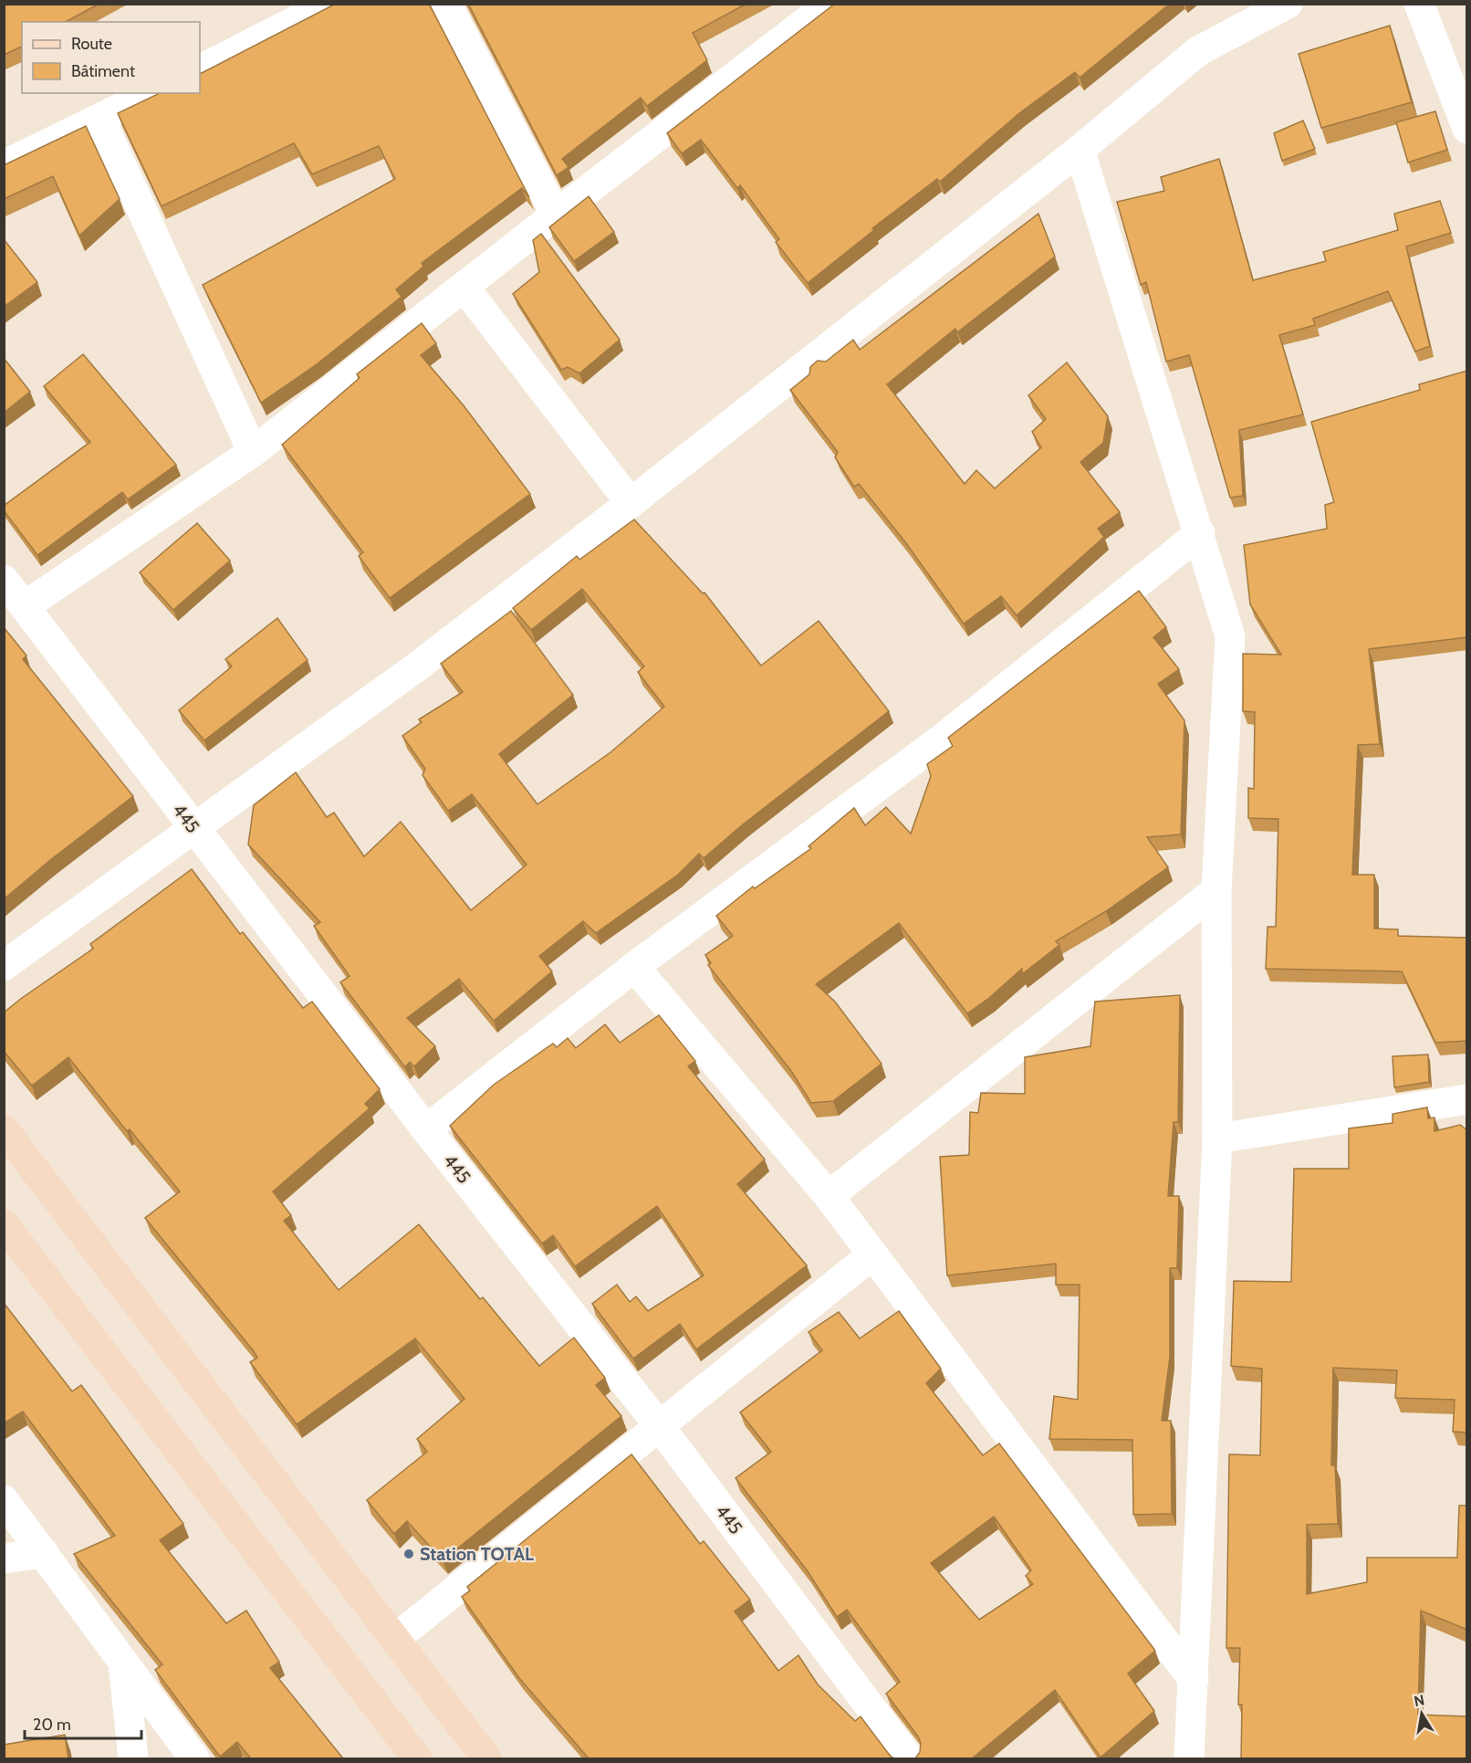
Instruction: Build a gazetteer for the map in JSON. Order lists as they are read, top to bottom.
{
  "streets": {
    "street": ["445"]
  },
  "places": ["Station TOTAL"],
  "legend": ["Route", "Bâtiment"],
  "scale_bar": "20 m",
  "north": "top"
}
